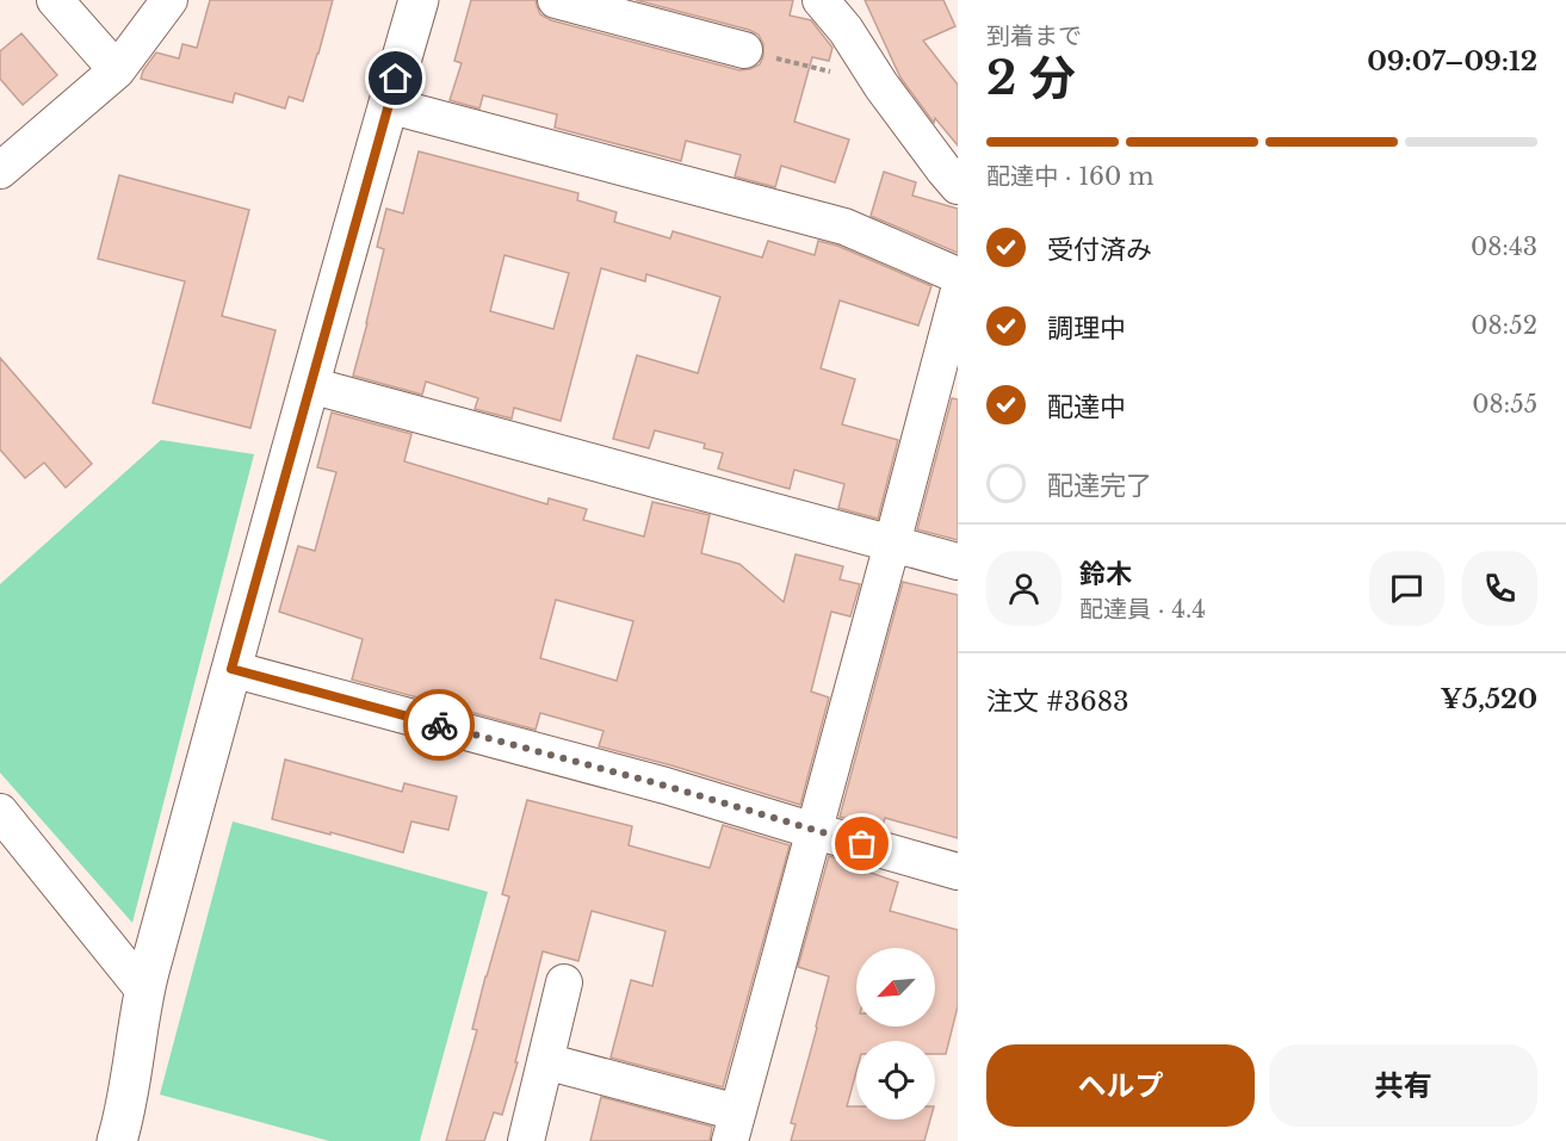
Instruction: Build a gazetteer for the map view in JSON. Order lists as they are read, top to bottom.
{
  "north": "bottom left",
  "page": {
    "heading": ["2 分", "到着まで", "09:07–09:12"],
    "panel": [
      "鈴木",
      "配達員 · 4.4",
      "注文 #3683",
      "¥5,520"
    ],
    "bar": "配達中 · 160 m",
    "list": [
      ["受付済み", "08:43"],
      ["調理中", "08:52"],
      ["配達中", "08:55"],
      "配達完了"
    ],
    "buttons": ["ヘルプ", "共有"]
  }
}
